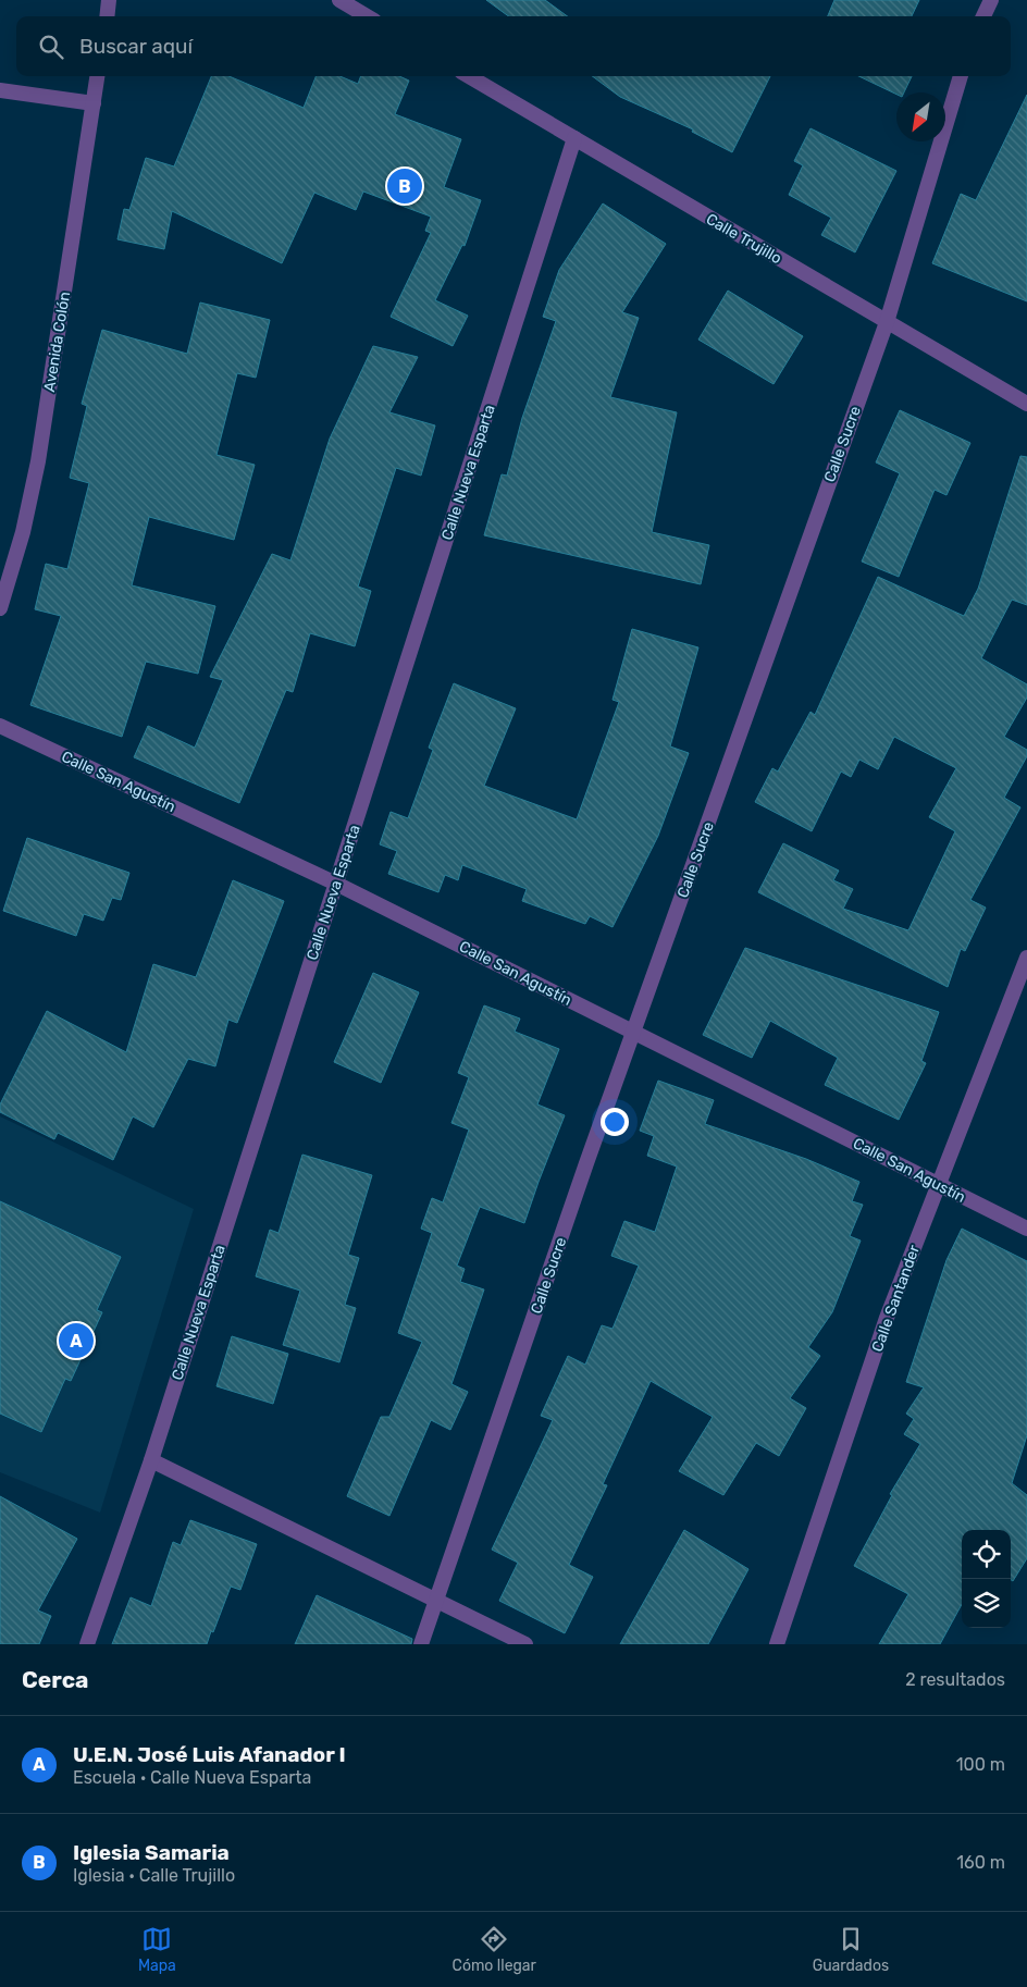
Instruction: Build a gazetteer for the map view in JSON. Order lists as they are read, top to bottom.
{
  "streets": {
    "street": [
      "Calle Trujillo",
      "Avenida Colón",
      "Calle Sucre",
      "Calle Nueva Esparta",
      "Calle San Agustín",
      "Calle Santander"
    ]
  },
  "crossings": [
    ["Calle Trujillo", "Calle Sucre"],
    ["Calle Trujillo", "Calle Nueva Esparta"],
    ["Calle Sucre", "Calle San Agustín"],
    ["Calle Nueva Esparta", "Calle San Agustín"],
    ["Calle San Agustín", "Calle Santander"]
  ],
  "north": "bottom left",
  "page": {
    "search": "Buscar aquí",
    "pins": ["B", "A"],
    "heading": ["Cerca", "2 resultados"],
    "list": [
      {
        "mark": "A",
        "name": "U.E.N. José Luis Afanador I",
        "note": "Escuela · Calle Nueva Esparta",
        "value": "100 m"
      },
      {
        "mark": "B",
        "name": "Iglesia Samaria",
        "note": "Iglesia · Calle Trujillo",
        "value": "160 m"
      }
    ],
    "nav": ["Mapa", "Cómo llegar", "Guardados"]
  }
}
